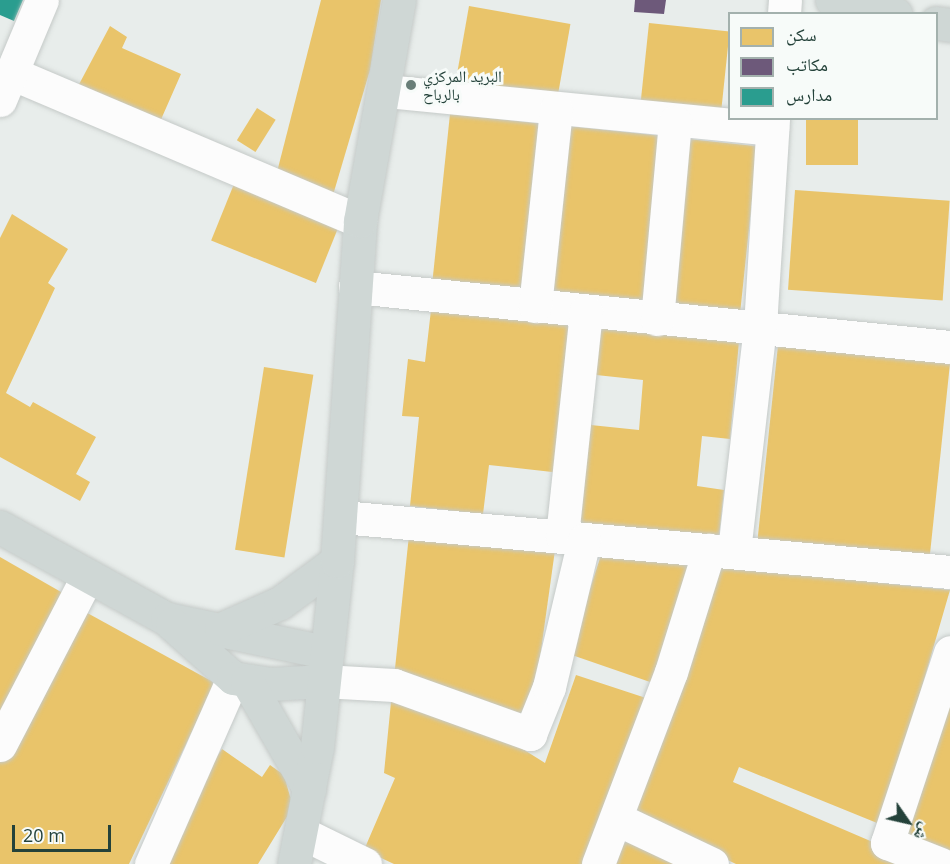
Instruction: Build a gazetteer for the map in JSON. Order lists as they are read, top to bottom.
{
  "places": ["البريد المركزي بالرباح"],
  "legend": ["سكن", "مكاتب", "مدارس"],
  "scale_bar": "20 m",
  "north": "bottom right"
}
